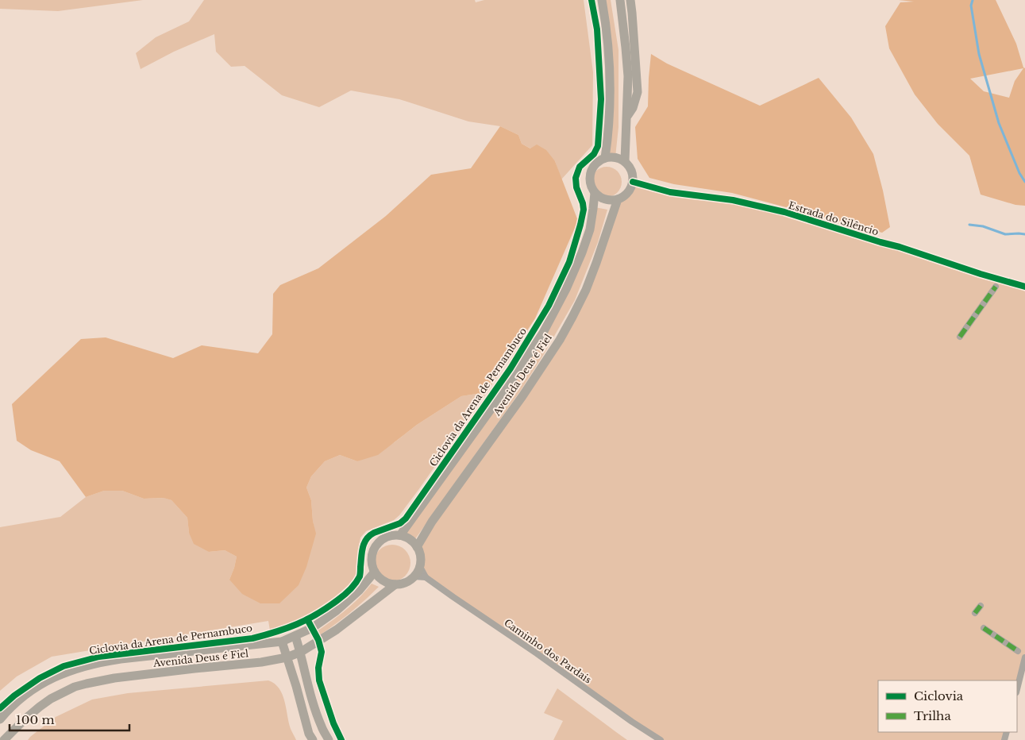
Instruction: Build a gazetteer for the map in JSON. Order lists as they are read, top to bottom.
{
  "streets": {
    "main road": ["Avenida Deus é Fiel"],
    "street": ["Estrada do Silêncio", "Caminho dos Pardais"],
    "cycle path": ["Ciclovia da Arena de Pernambuco"]
  },
  "crossings": [
    ["Estrada do Silêncio", "Avenida Deus é Fiel"],
    ["Avenida Deus é Fiel", "Caminho dos Pardais"]
  ],
  "legend": ["Ciclovia", "Trilha"],
  "scale_bar": "100 m"
}
